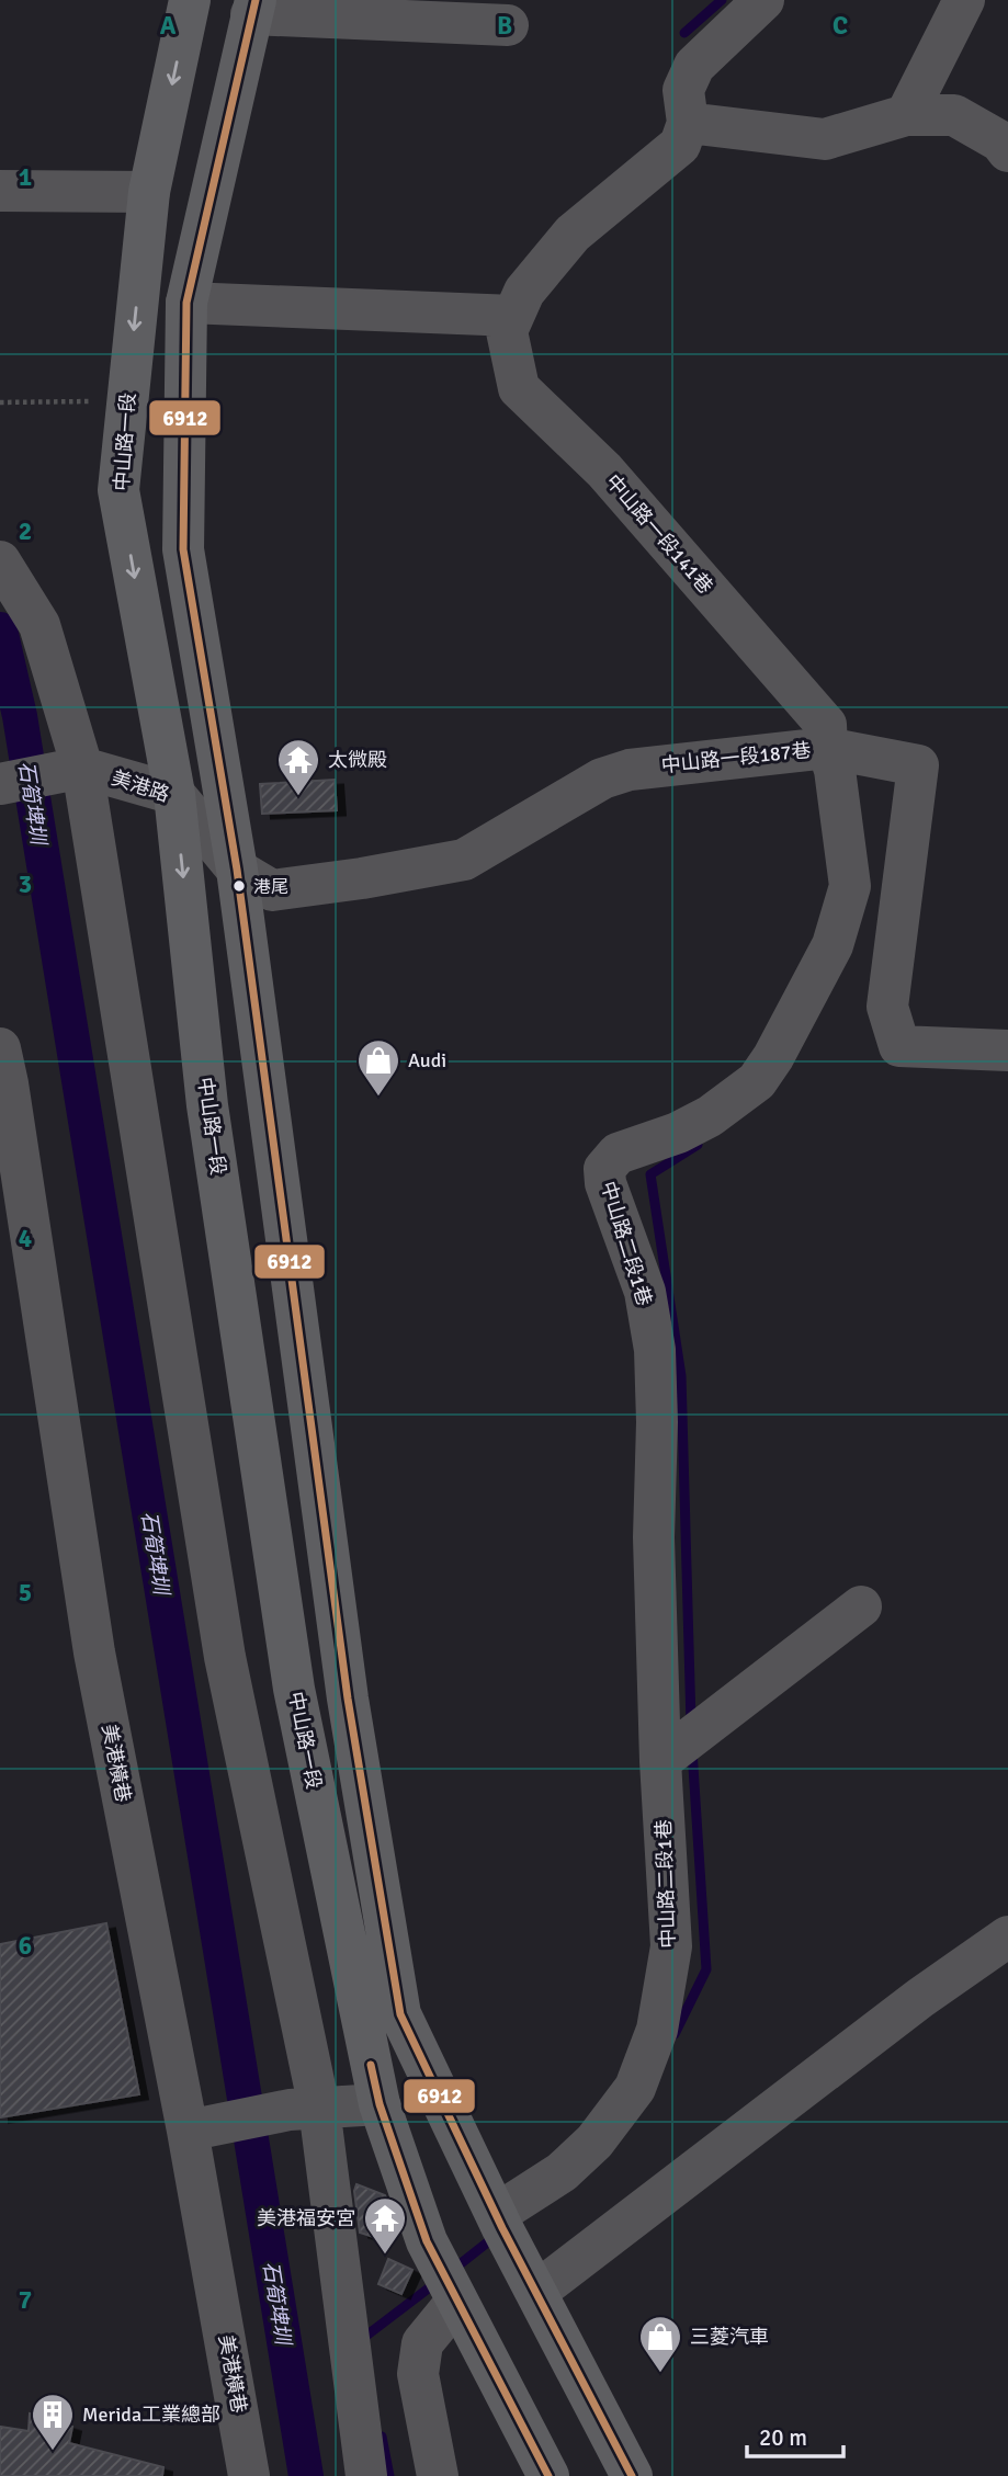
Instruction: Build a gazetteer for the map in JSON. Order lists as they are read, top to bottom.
{
  "streets": {
    "main road": ["中山路一段"],
    "street": [
      "中山路一段141巷",
      "中山路一段187巷",
      "美港路",
      "中山路二段1巷",
      "美港橫巷"
    ]
  },
  "crossings": [
    ["中山路一段", "美港路"],
    ["中山路一段141巷", "中山路一段187巷"],
    ["中山路一段141巷", "中山路二段1巷"],
    ["中山路一段187巷", "美港路"],
    ["中山路一段187巷", "中山路二段1巷"]
  ],
  "water": ["石筍埤圳"],
  "places": {
    "temple": ["太微殿", "美港福安宮"],
    "other": ["港尾"],
    "shop": ["Audi", "三菱汽車"],
    "building": ["Merida工業總部"]
  },
  "lines": ["transit line 6912"],
  "scale_bar": "20 m",
  "grid": {
    "columns": ["A", "B", "C"],
    "rows": [
      "1",
      "2",
      "3",
      "4",
      "5",
      "6",
      "7"
    ]
  }
}
